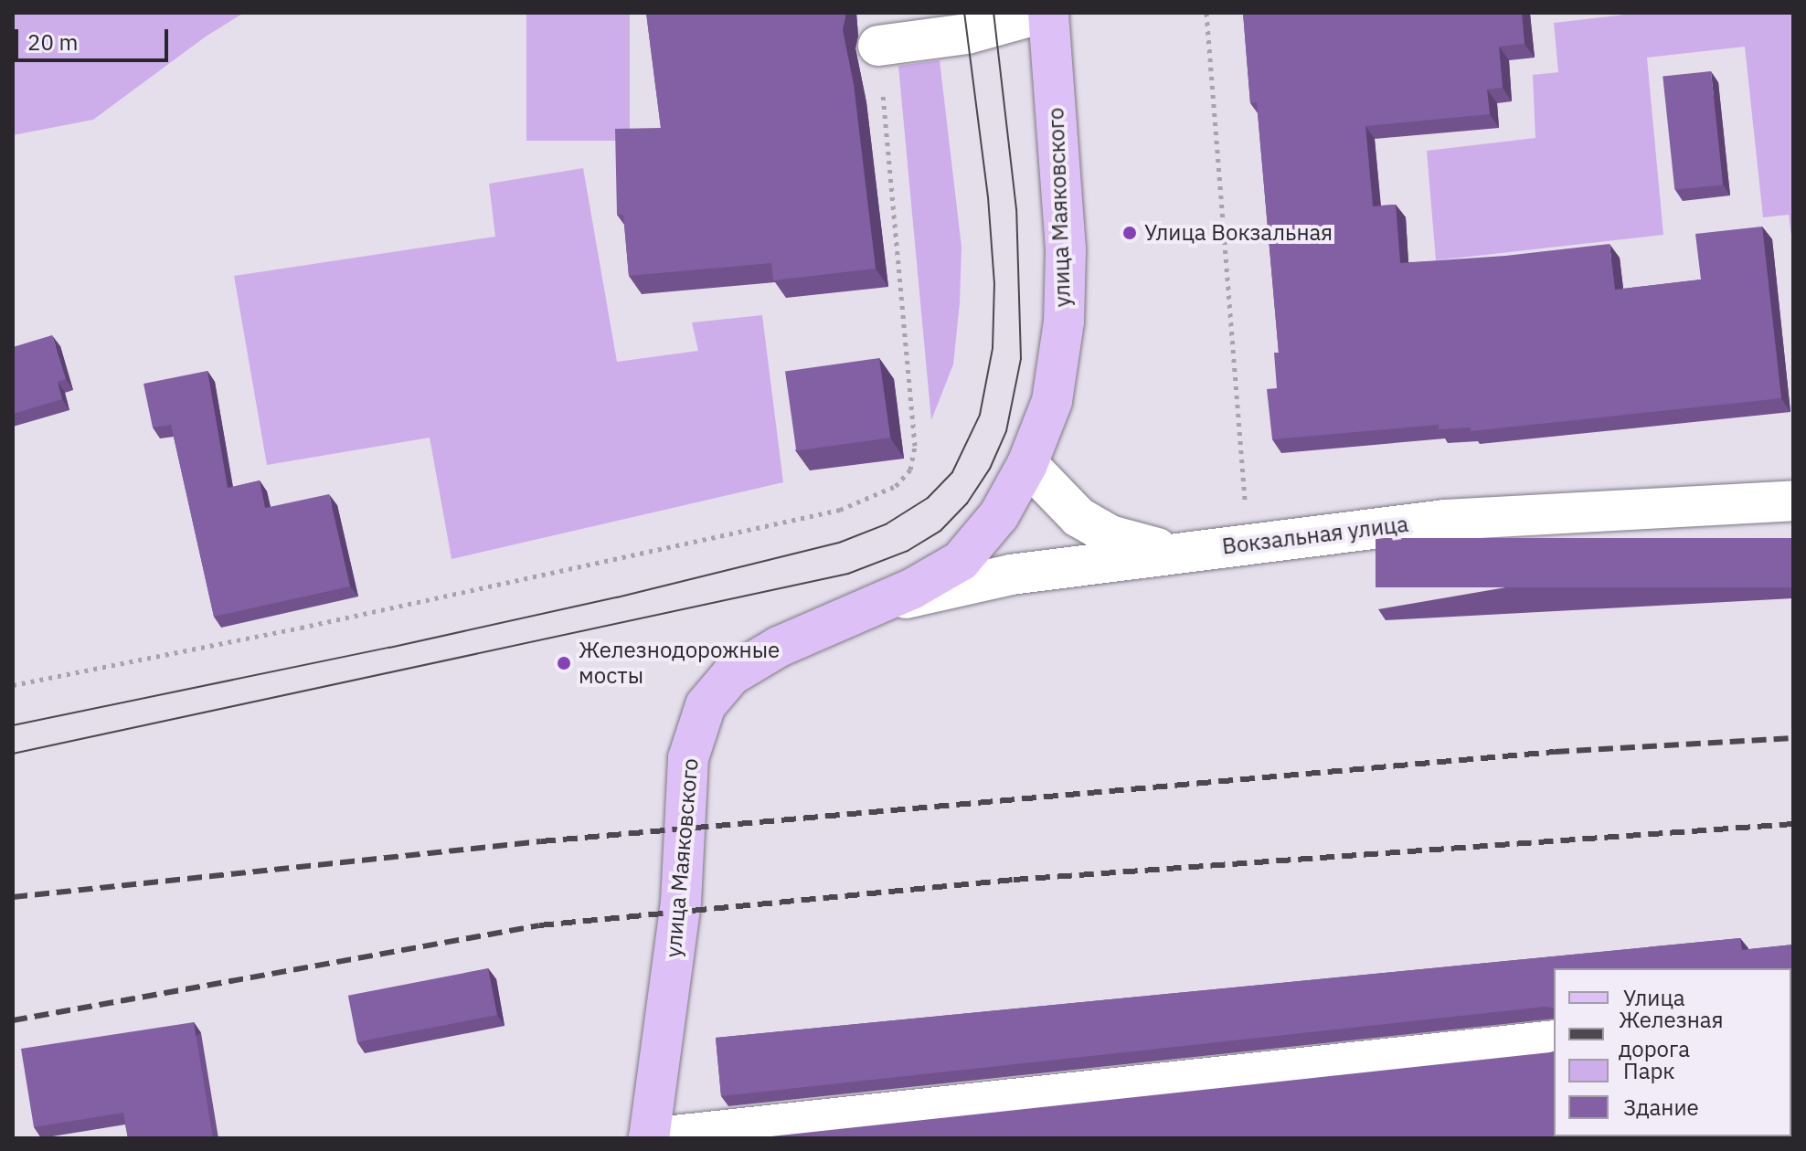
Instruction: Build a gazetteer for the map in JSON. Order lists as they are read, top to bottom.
{
  "streets": {
    "main road": ["улица Маяковского"],
    "street": ["Вокзальная улица"]
  },
  "crossings": [
    ["улица Маяковского", "Вокзальная улица"]
  ],
  "places": ["Улица Вокзальная", "Железнодорожные мосты"],
  "legend": [
    "Улица",
    "Железная дорога",
    "Парк",
    "Здание"
  ],
  "scale_bar": "20 m"
}
